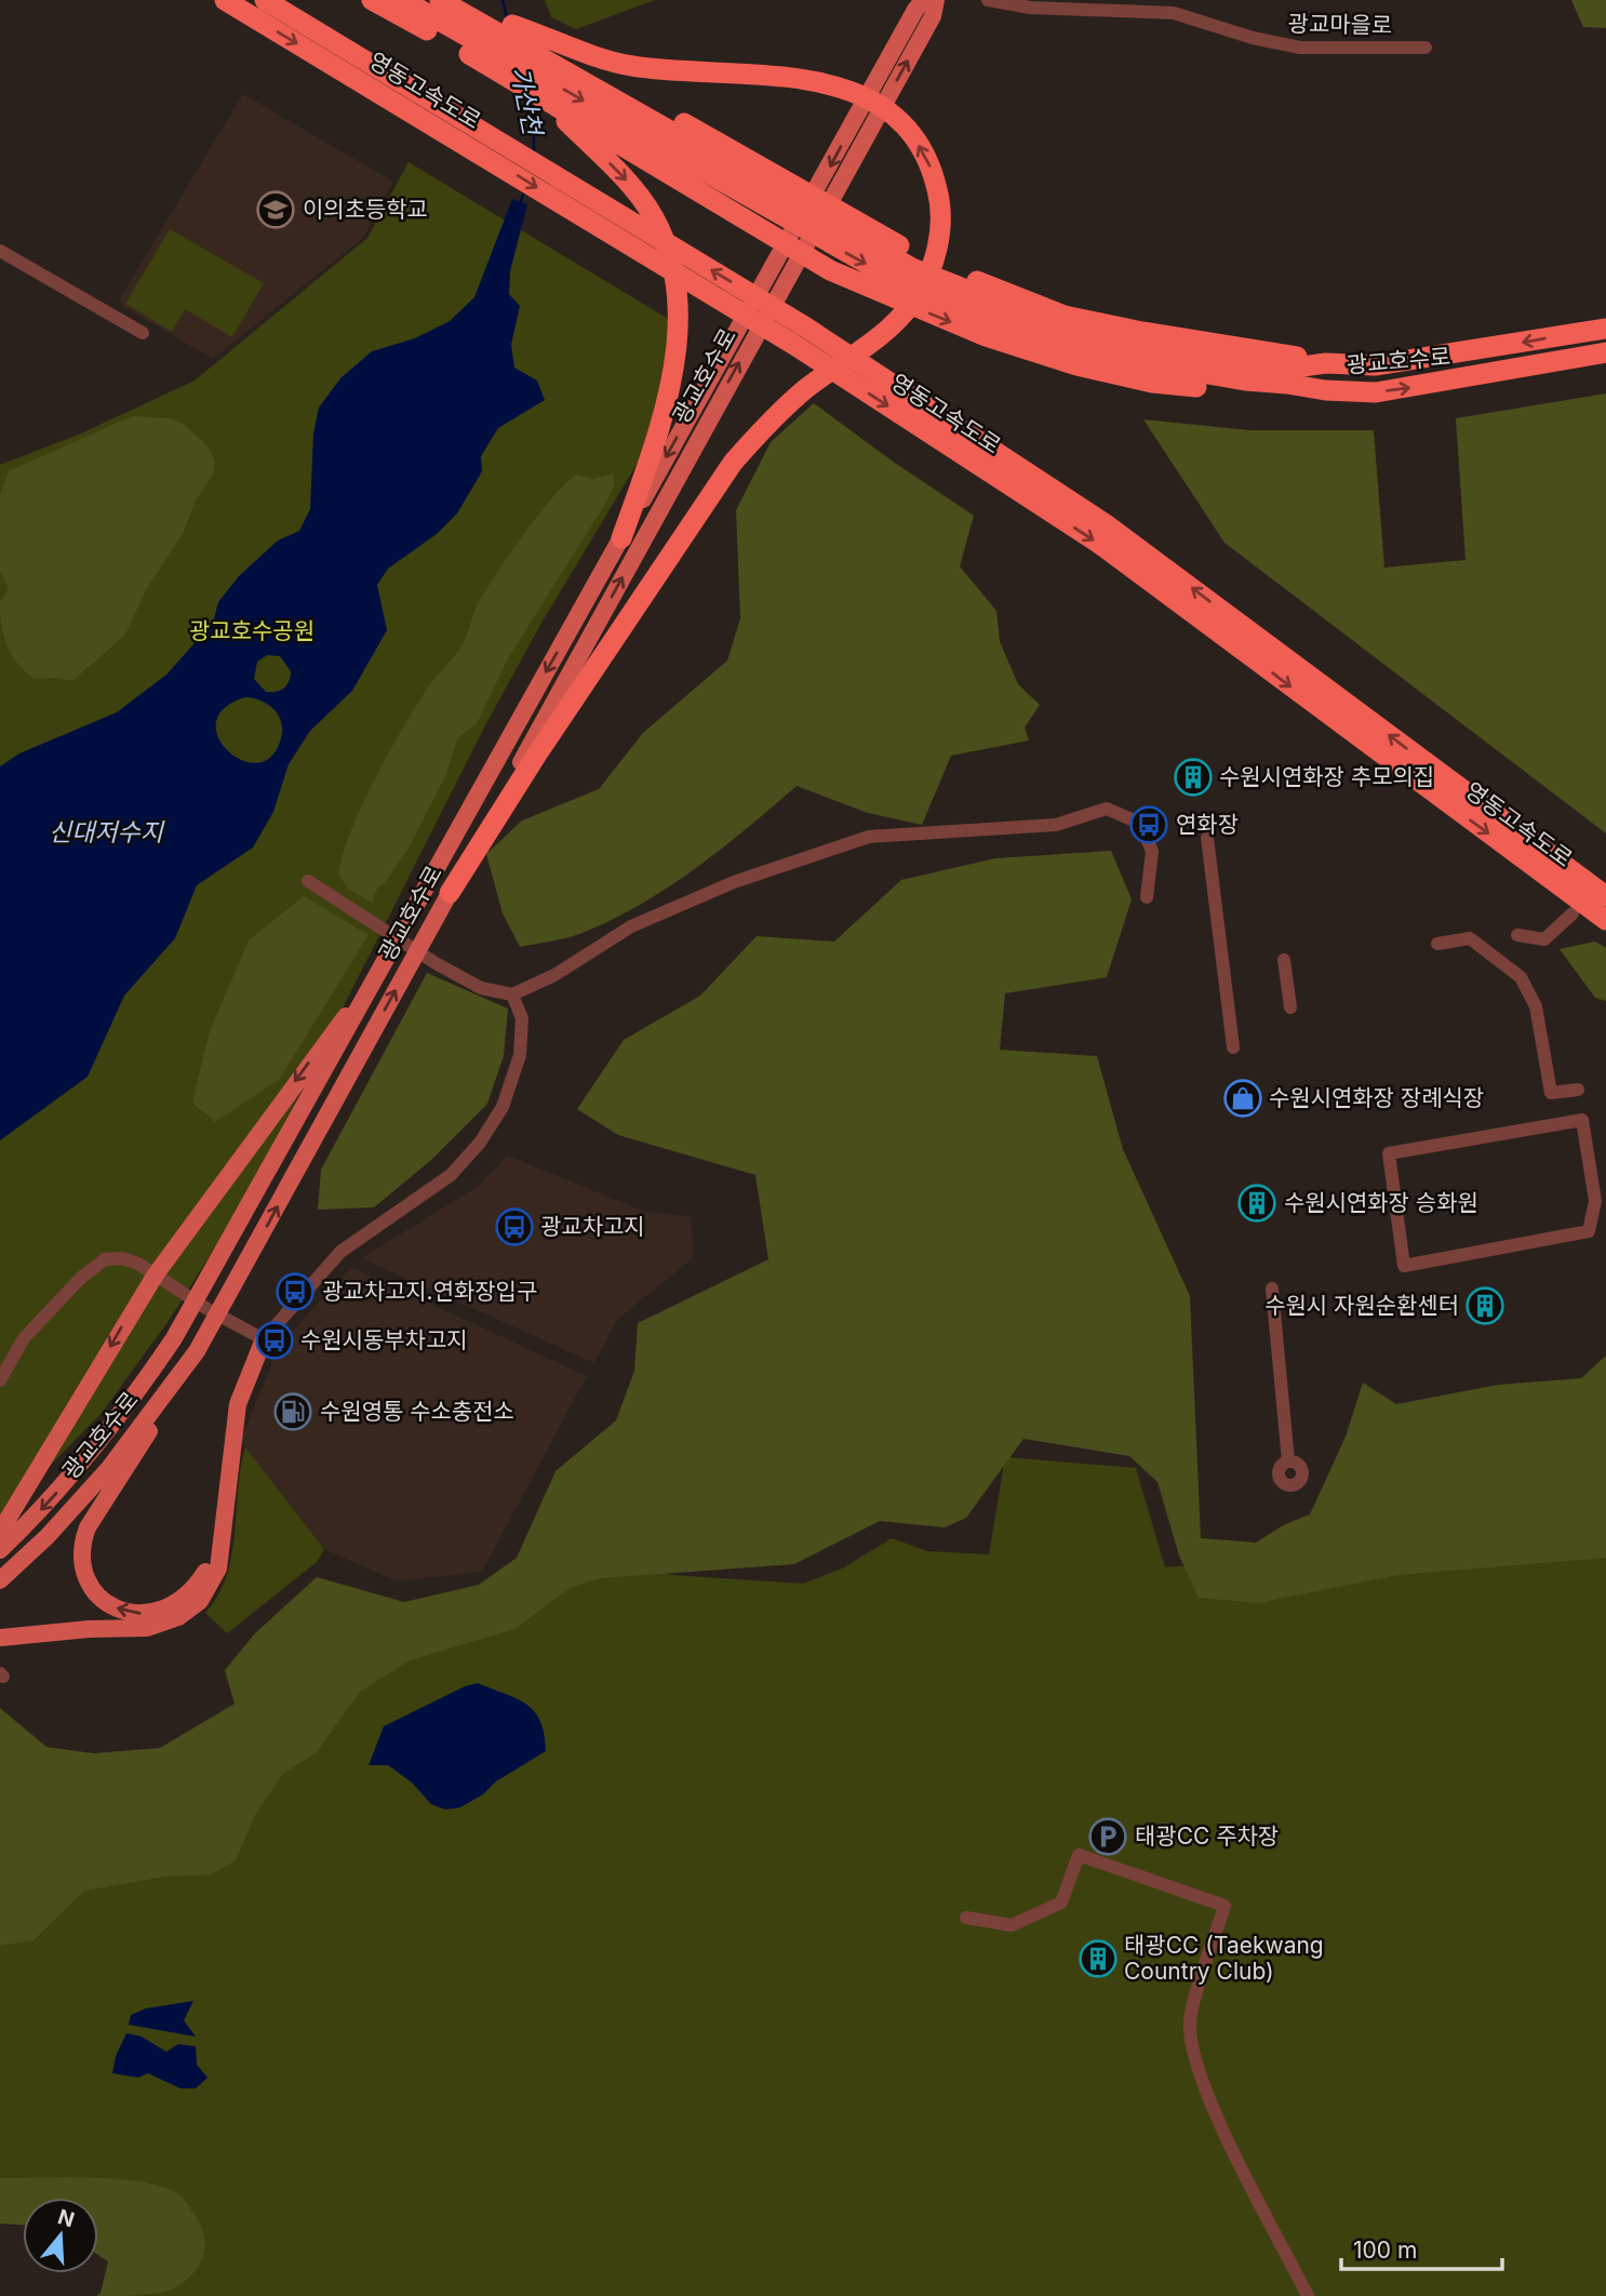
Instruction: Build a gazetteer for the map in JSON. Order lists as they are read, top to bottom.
{
  "streets": {
    "highway": ["영동고속도로", "광교호수로"],
    "street": ["광교마을로"]
  },
  "water": ["가산천", "신대저수지"],
  "parks": ["광교호수공원"],
  "places": {
    "school or university": ["이의초등학교"],
    "building": [
      "수원시연화장 추모의집",
      "수원시연화장 승화원",
      "수원시 자원순환센터",
      "태광CC (Taekwang Country Club)"
    ],
    "bus stop": [
      "연화장",
      "광교차고지",
      "광교차고지.연화장입구",
      "수원시동부차고지"
    ],
    "shop": ["수원시연화장 장례식장"],
    "fuel station": ["수원영통 수소충전소"],
    "parking": ["태광CC 주차장"]
  },
  "scale_bar": "100 m",
  "north": "top"
}
